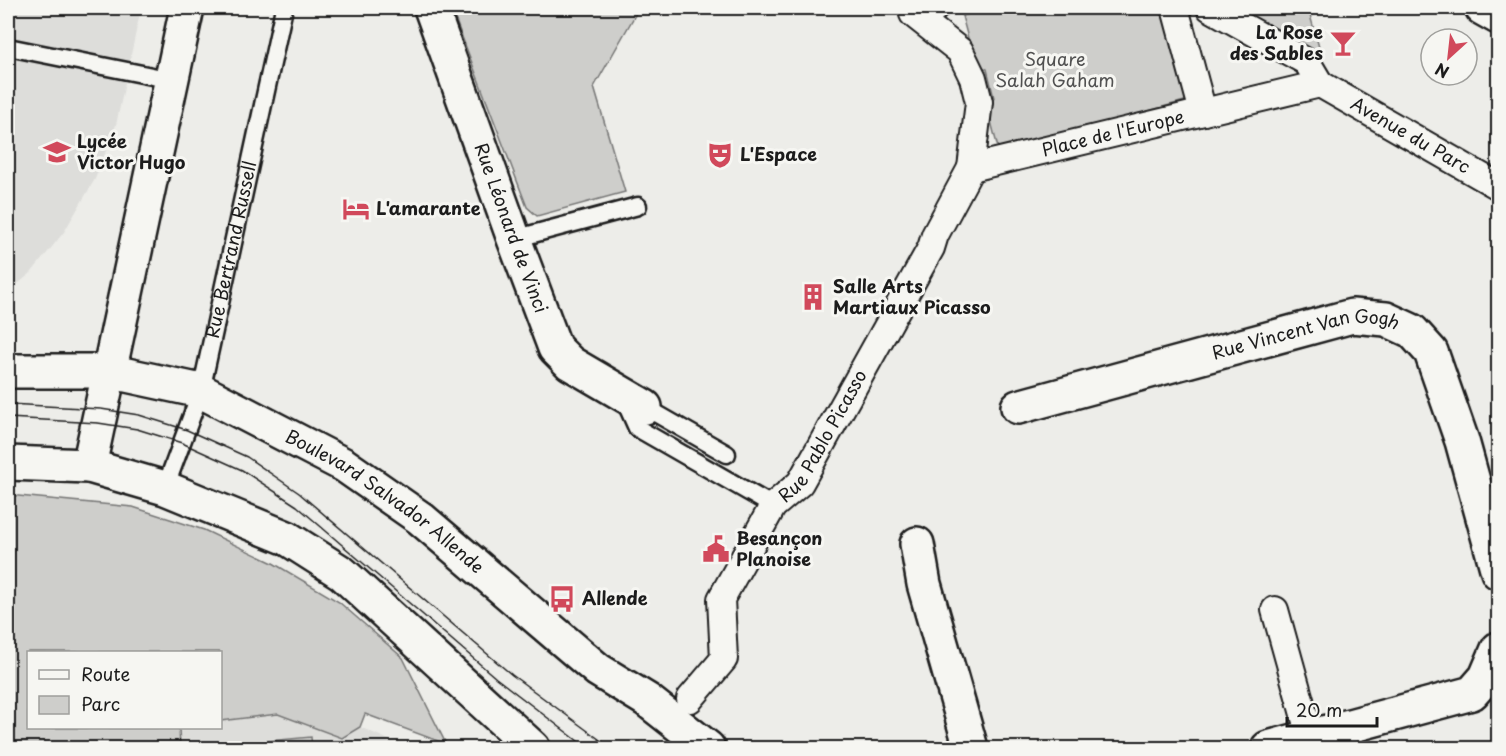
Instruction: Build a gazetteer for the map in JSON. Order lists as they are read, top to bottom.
{
  "streets": {
    "street": [
      "Place de l'Europe",
      "Avenue du Parc",
      "Rue Léonard de Vinci",
      "Rue Vincent Van Gogh",
      "Rue Pablo Picasso",
      "Boulevard Salvador Allende"
    ],
    "lane": ["Rue Bertrand Russell"]
  },
  "crossings": [
    ["Place de l'Europe", "Avenue du Parc"],
    ["Place de l'Europe", "Rue Pablo Picasso"],
    ["Rue Bertrand Russell", "Boulevard Salvador Allende"]
  ],
  "parks": ["Square Salah Gaham"],
  "places": {
    "bar": ["La Rose des Sables"],
    "school or university": ["Lycée Victor Hugo"],
    "theatre": ["L'Espace"],
    "hotel": ["L'amarante"],
    "building": ["Salle Arts Martiaux Picasso"],
    "public building": ["Besançon Planoise"],
    "bus stop": ["Allende"]
  },
  "legend": ["Route", "Parc"],
  "scale_bar": "20 m",
  "north": "bottom left"
}
